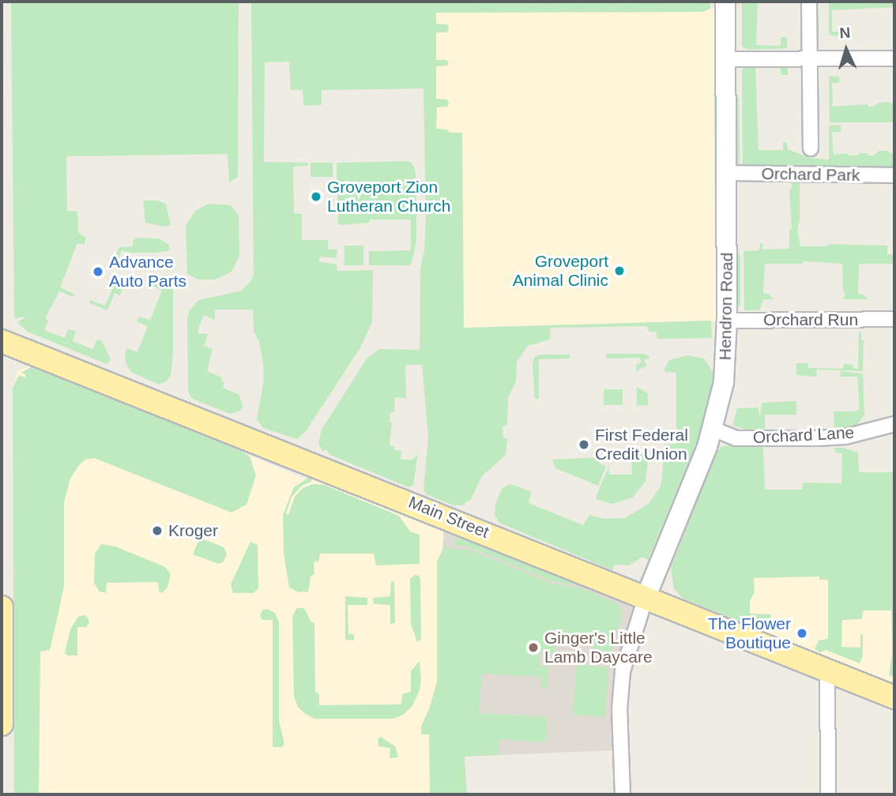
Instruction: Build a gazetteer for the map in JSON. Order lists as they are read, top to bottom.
{
  "streets": {
    "main road": ["Main Street"],
    "street": [
      "Orchard Park",
      "Hendron Road",
      "Orchard Run",
      "Orchard Lane"
    ]
  },
  "crossings": [
    ["Orchard Park", "Hendron Road"],
    ["Hendron Road", "Orchard Run"],
    ["Hendron Road", "Orchard Lane"],
    ["Hendron Road", "Main Street"]
  ],
  "places": [
    "Groveport Zion Lutheran Church",
    "Groveport Animal Clinic",
    "Advance Auto Parts",
    "First Federal Credit Union",
    "Kroger",
    "The Flower Boutique",
    "Ginger's Little Lamb Daycare"
  ],
  "north": "top"
}
